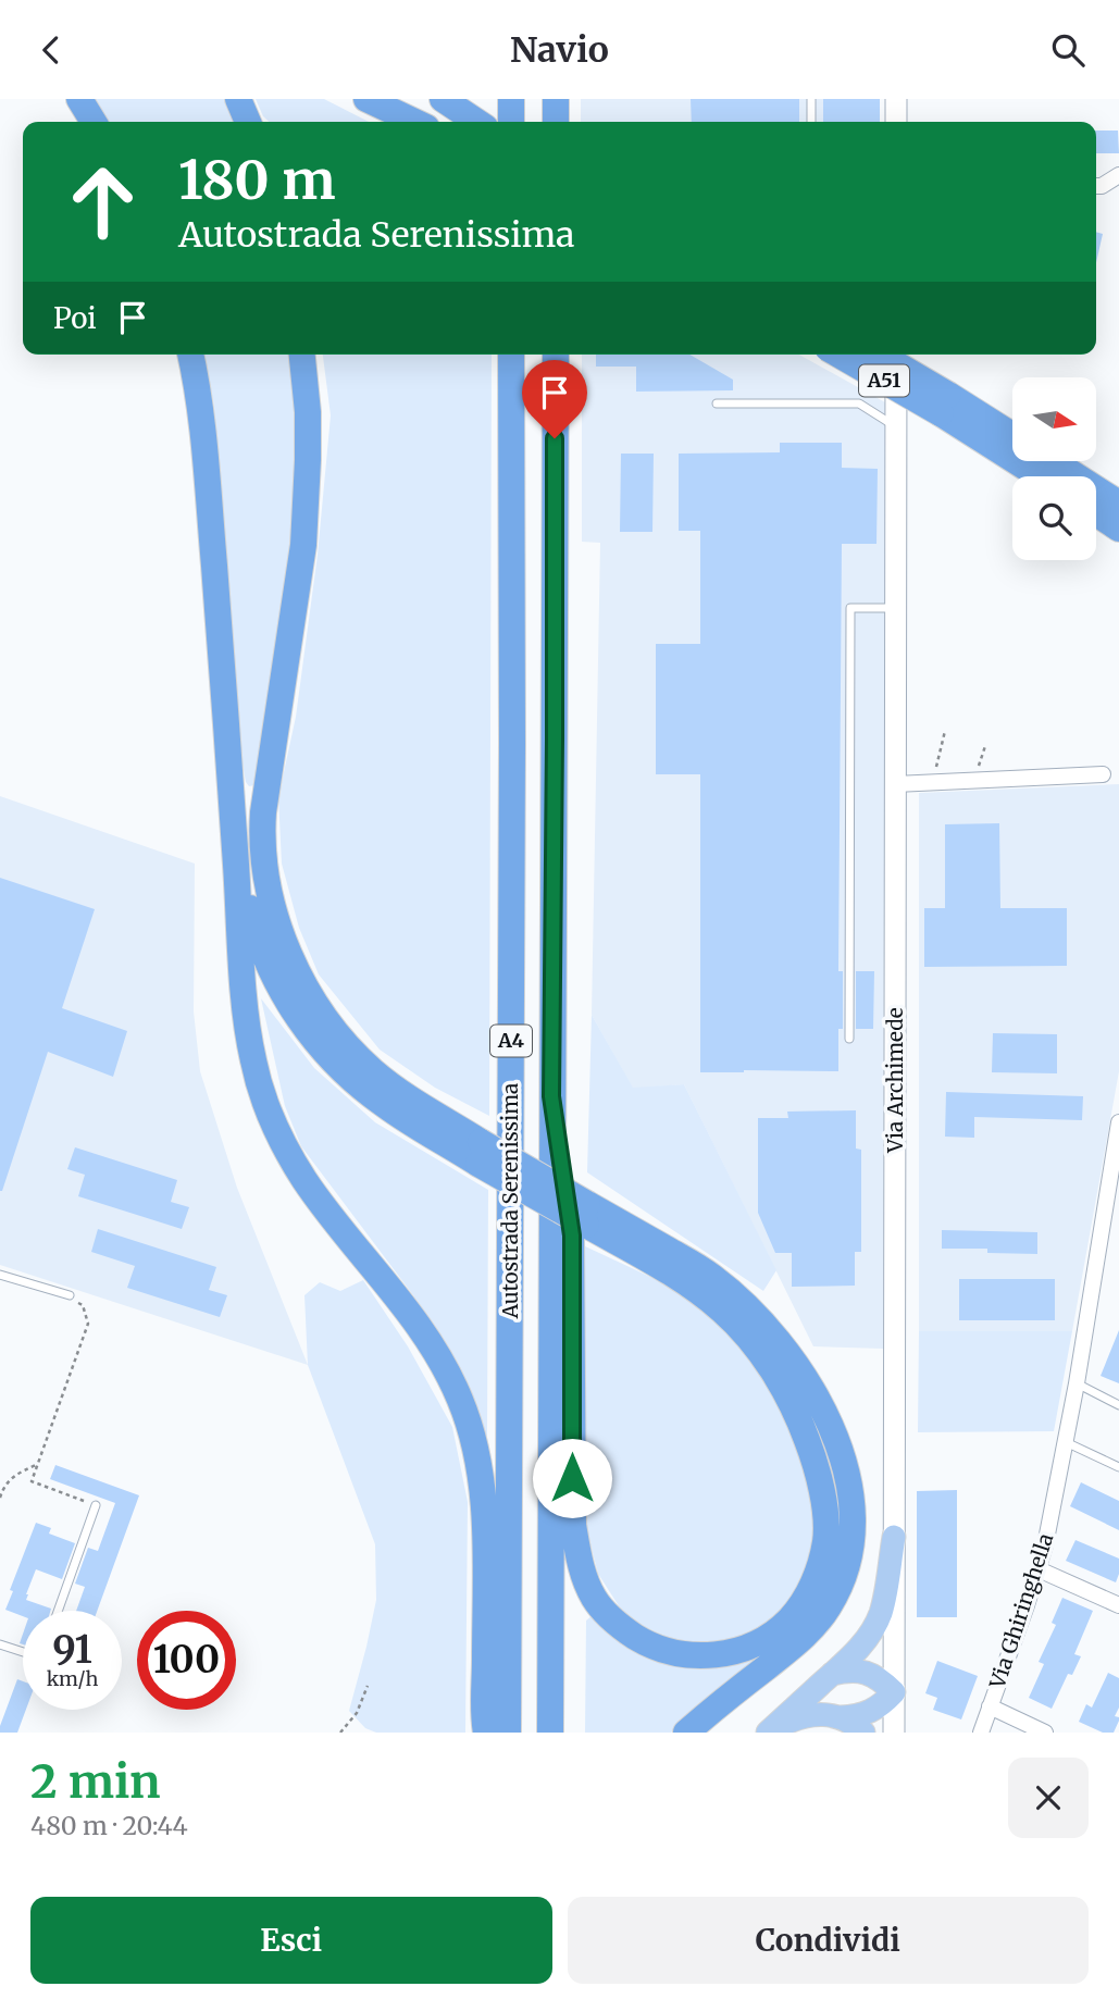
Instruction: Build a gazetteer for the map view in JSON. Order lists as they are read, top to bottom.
{
  "streets": {
    "highway": ["A51", "A4", "Autostrada Serenissima"],
    "street": ["Via Archimede", "Via Ghiringhella"]
  },
  "north": "right",
  "page": {
    "header": "Navio",
    "turn": ["180 m", "Autostrada Serenissima"],
    "then": "Poi",
    "speed": "91 km/h",
    "limit": "100",
    "heading": ["2 min", "480 m · 20:44"],
    "buttons": ["Esci", "Condividi"]
  }
}
